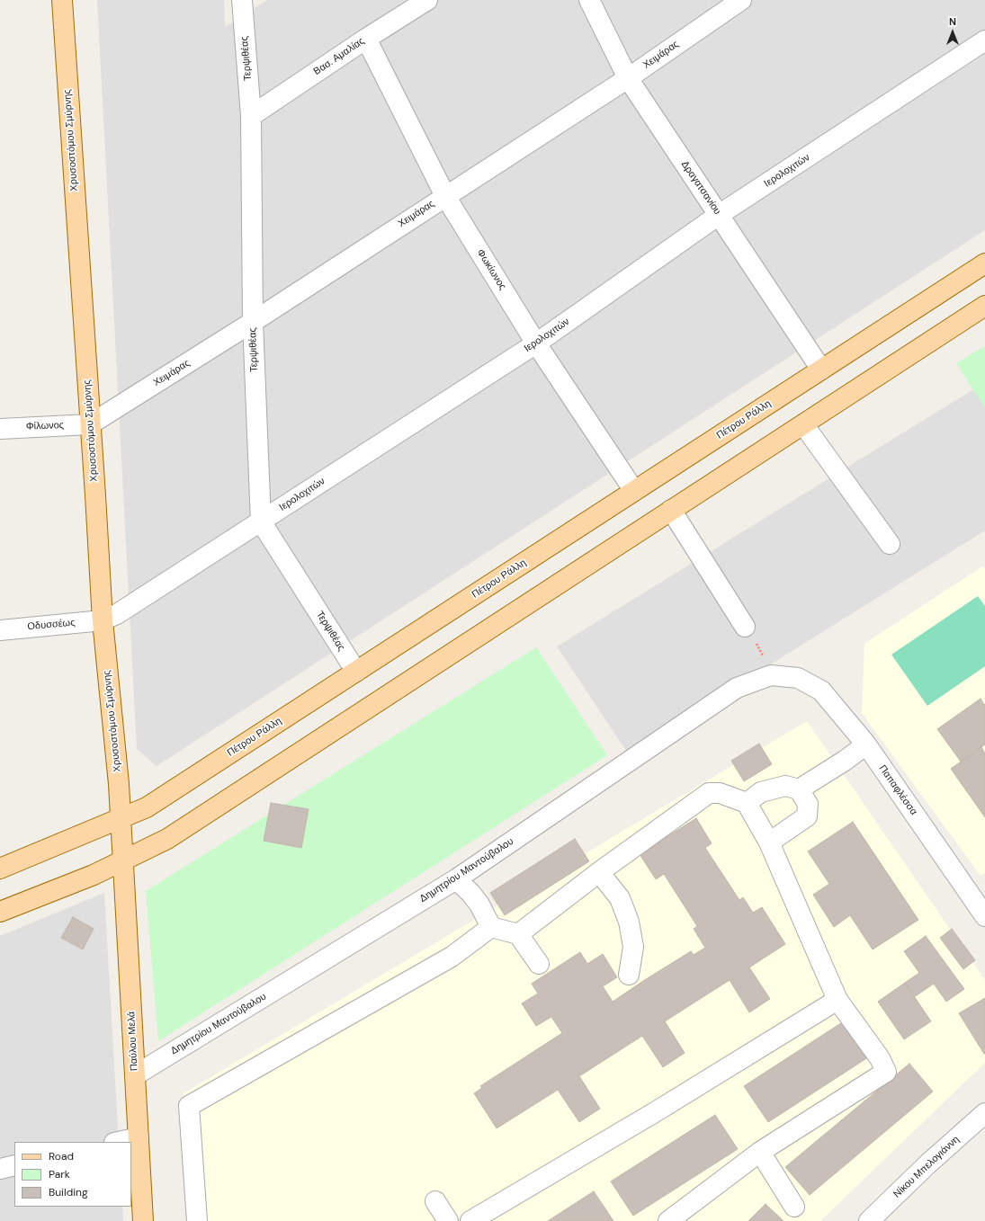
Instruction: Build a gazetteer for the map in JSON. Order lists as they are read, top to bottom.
{
  "streets": {
    "main road": ["Χρυσοστόμου Σμύρνης", "Πέτρου Ράλλη", "Παύλου Μελά"],
    "street": [
      "Χειμάρας",
      "Βασ. Αμαλίας",
      "Τερψιθέας",
      "Ιερολοχιτών",
      "Δραγατσανίου",
      "Φωκίωνος",
      "Φίλωνος",
      "Οδυσσέως",
      "Παπαφλέσσα",
      "Δημητρίου Μαντούβαλου",
      "Νίκου Μπελογιάννη"
    ]
  },
  "crossings": [
    ["Χειμάρας", "Τερψιθέας"],
    ["Χειμάρας", "Χρυσοστόμου Σμύρνης"],
    ["Χειμάρας", "Δραγατσανίου"],
    ["Χειμάρας", "Φωκίωνος"],
    ["Χειμάρας", "Φίλωνος"],
    ["Βασ. Αμαλίας", "Τερψιθέας"],
    ["Βασ. Αμαλίας", "Φωκίωνος"],
    ["Τερψιθέας", "Ιερολοχιτών"],
    ["Τερψιθέας", "Πέτρου Ράλλη"],
    ["Χρυσοστόμου Σμύρνης", "Ιερολοχιτών"],
    ["Χρυσοστόμου Σμύρνης", "Πέτρου Ράλλη"],
    ["Χρυσοστόμου Σμύρνης", "Φίλωνος"],
    ["Χρυσοστόμου Σμύρνης", "Οδυσσέως"],
    ["Χρυσοστόμου Σμύρνης", "Παύλου Μελά"],
    ["Ιερολοχιτών", "Δραγατσανίου"],
    ["Ιερολοχιτών", "Φωκίωνος"],
    ["Ιερολοχιτών", "Οδυσσέως"],
    ["Δραγατσανίου", "Πέτρου Ράλλη"],
    ["Φωκίωνος", "Πέτρου Ράλλη"],
    ["Παπαφλέσσα", "Δημητρίου Μαντούβαλου"],
    ["Δημητρίου Μαντούβαλου", "Παύλου Μελά"]
  ],
  "legend": ["Road", "Park", "Building"],
  "north": "top"
}
